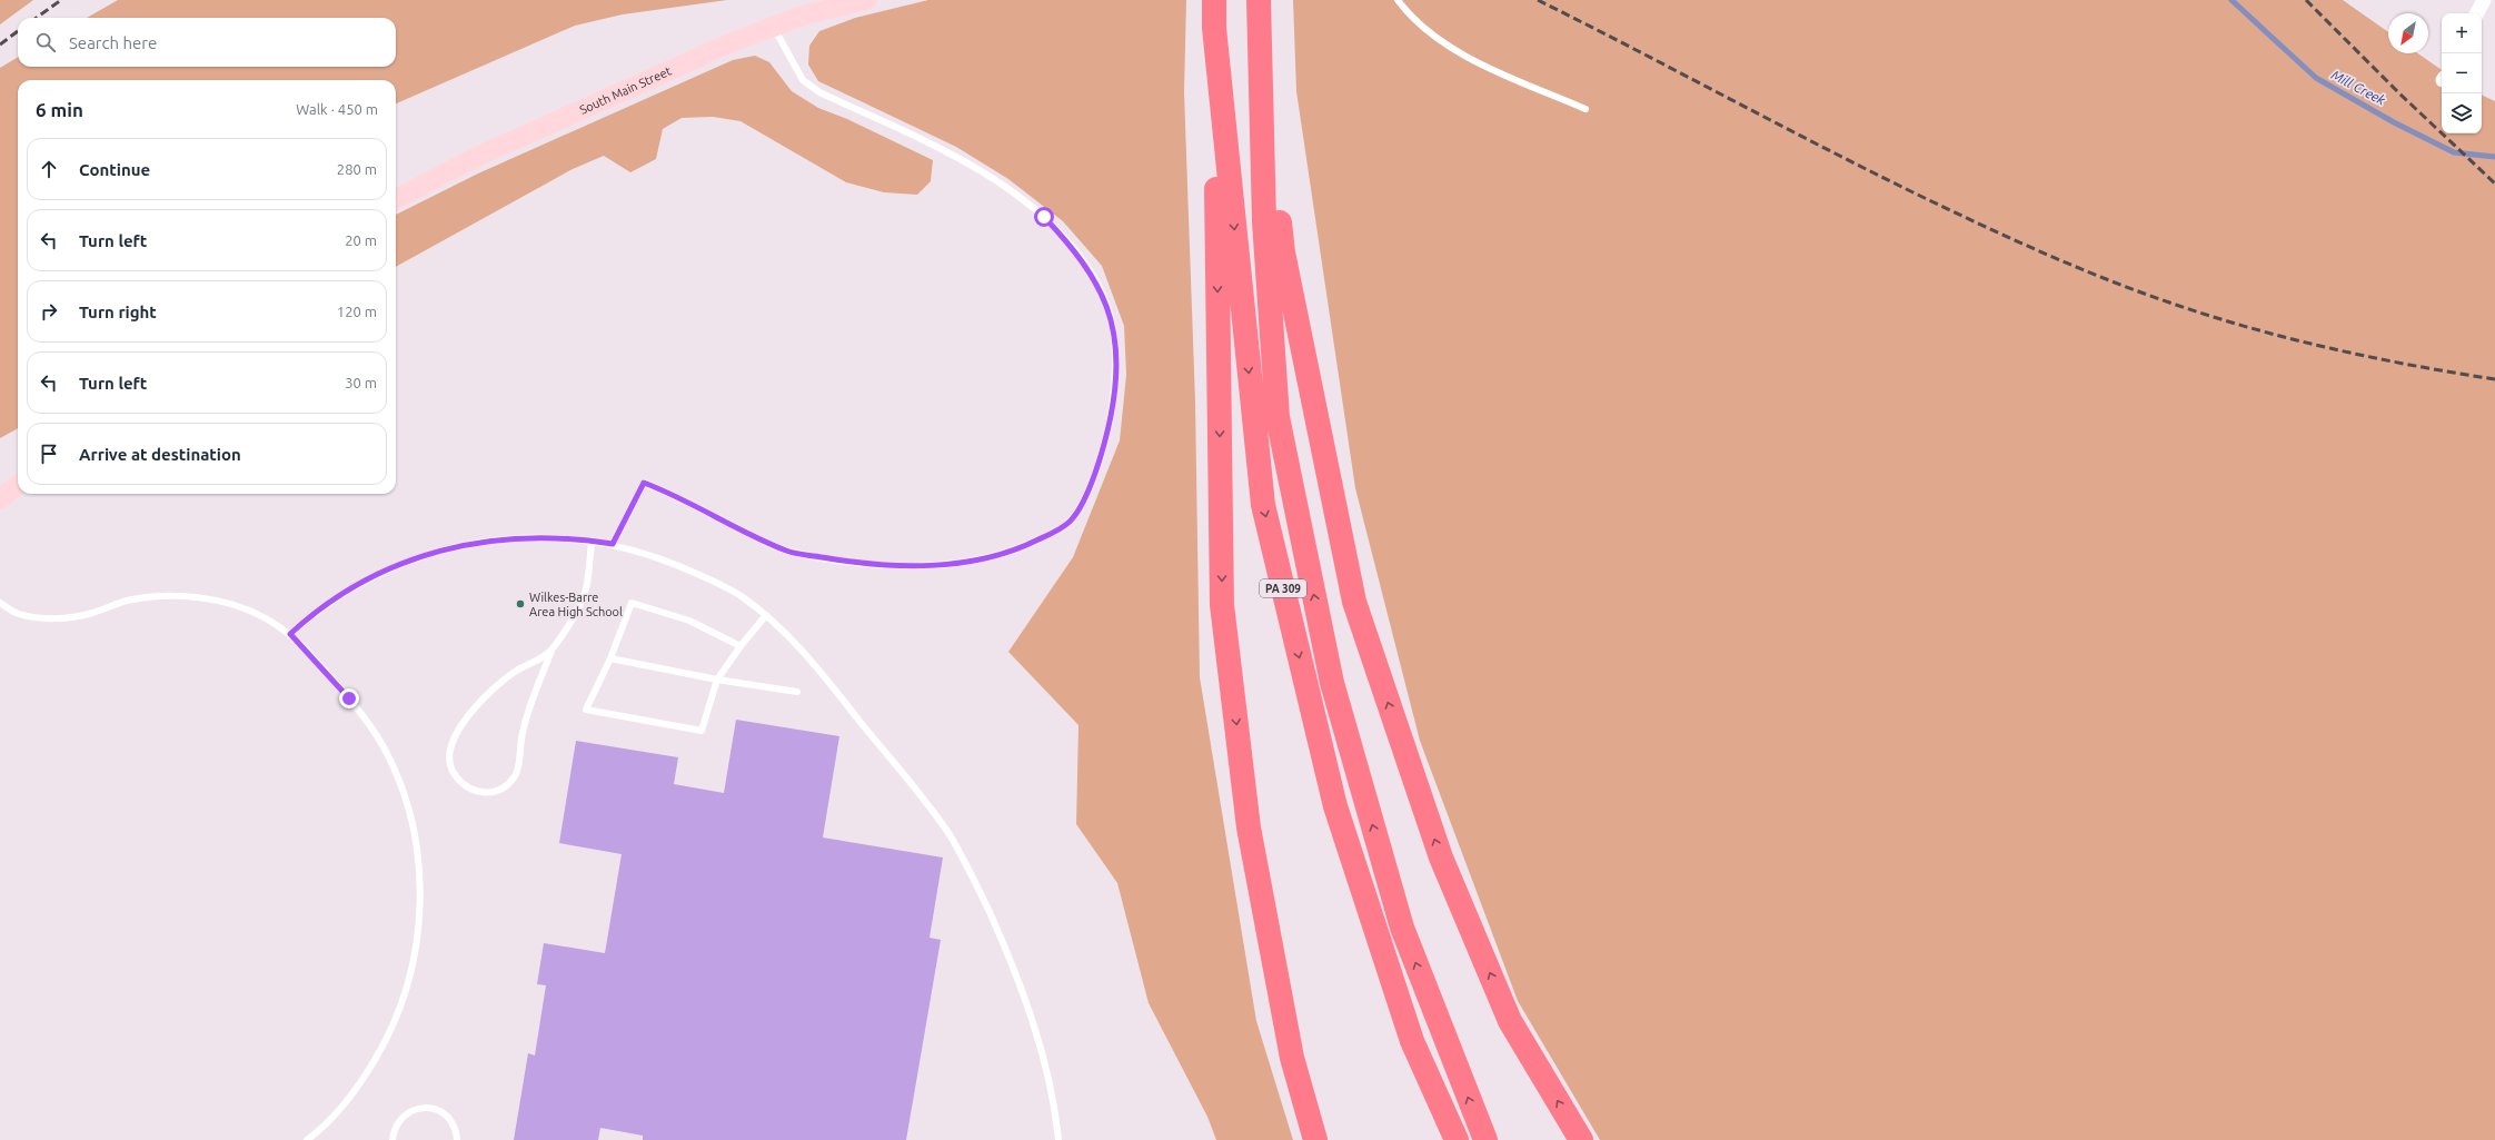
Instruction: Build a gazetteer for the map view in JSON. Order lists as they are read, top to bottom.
{
  "streets": {
    "highway": ["PA 309"],
    "main road": ["South Main Street"]
  },
  "water": ["Mill Creek"],
  "places": ["Wilkes-Barre Area High School"],
  "north": "bottom left",
  "page": {
    "map_buttons": ["+", "−"],
    "search": "Search here",
    "heading": ["6 min", "Walk · 450 m"],
    "list": [
      ["Continue", "280 m"],
      ["Turn left", "20 m"],
      ["Turn right", "120 m"],
      ["Turn left", "30 m"],
      "Arrive at destination"
    ]
  }
}
